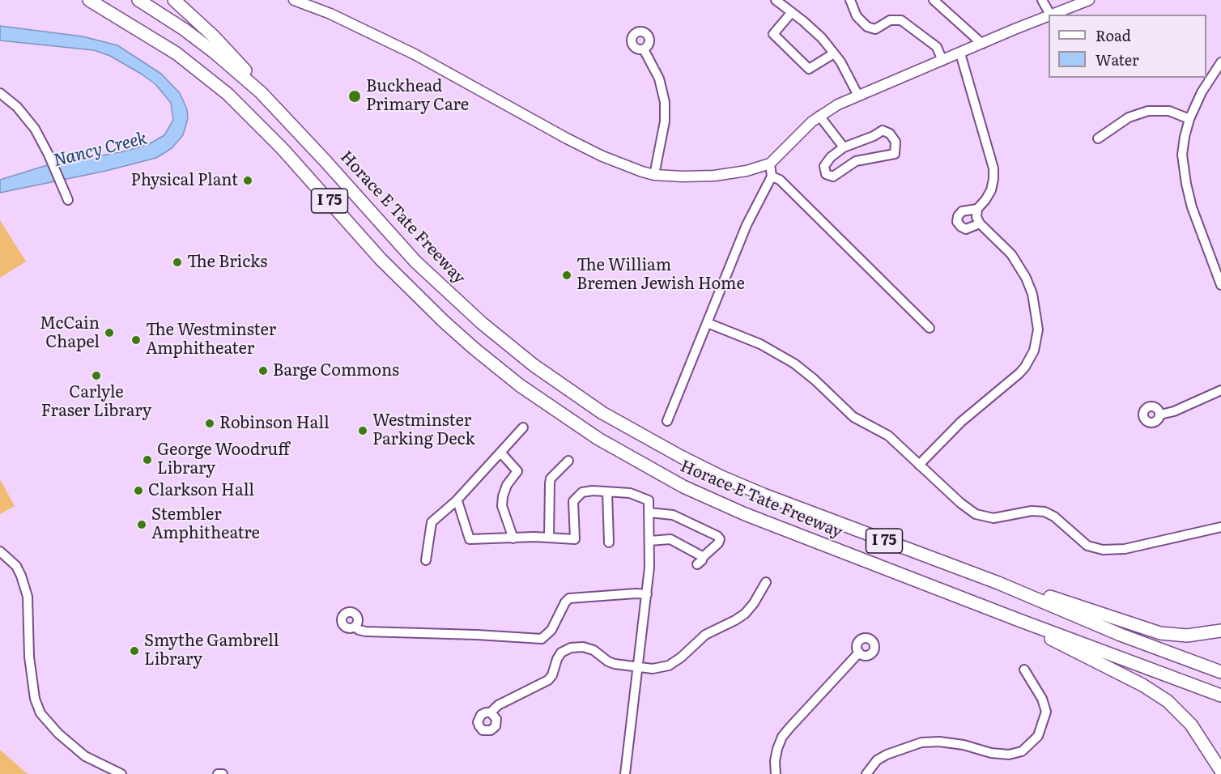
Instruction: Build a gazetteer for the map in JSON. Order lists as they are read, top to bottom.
{
  "streets": {
    "highway": ["I 75", "Horace E Tate Freeway"]
  },
  "water": ["Nancy Creek"],
  "places": [
    "Buckhead Primary Care",
    "Physical Plant",
    "The Bricks",
    "The William Bremen Jewish Home",
    "McCain Chapel",
    "The Westminster Amphitheater",
    "Barge Commons",
    "Carlyle Fraser Library",
    "Robinson Hall",
    "Westminster Parking Deck",
    "George Woodruff Library",
    "Clarkson Hall",
    "Stembler Amphitheatre",
    "Smythe Gambrell Library"
  ],
  "legend": ["Road", "Water"]
}
